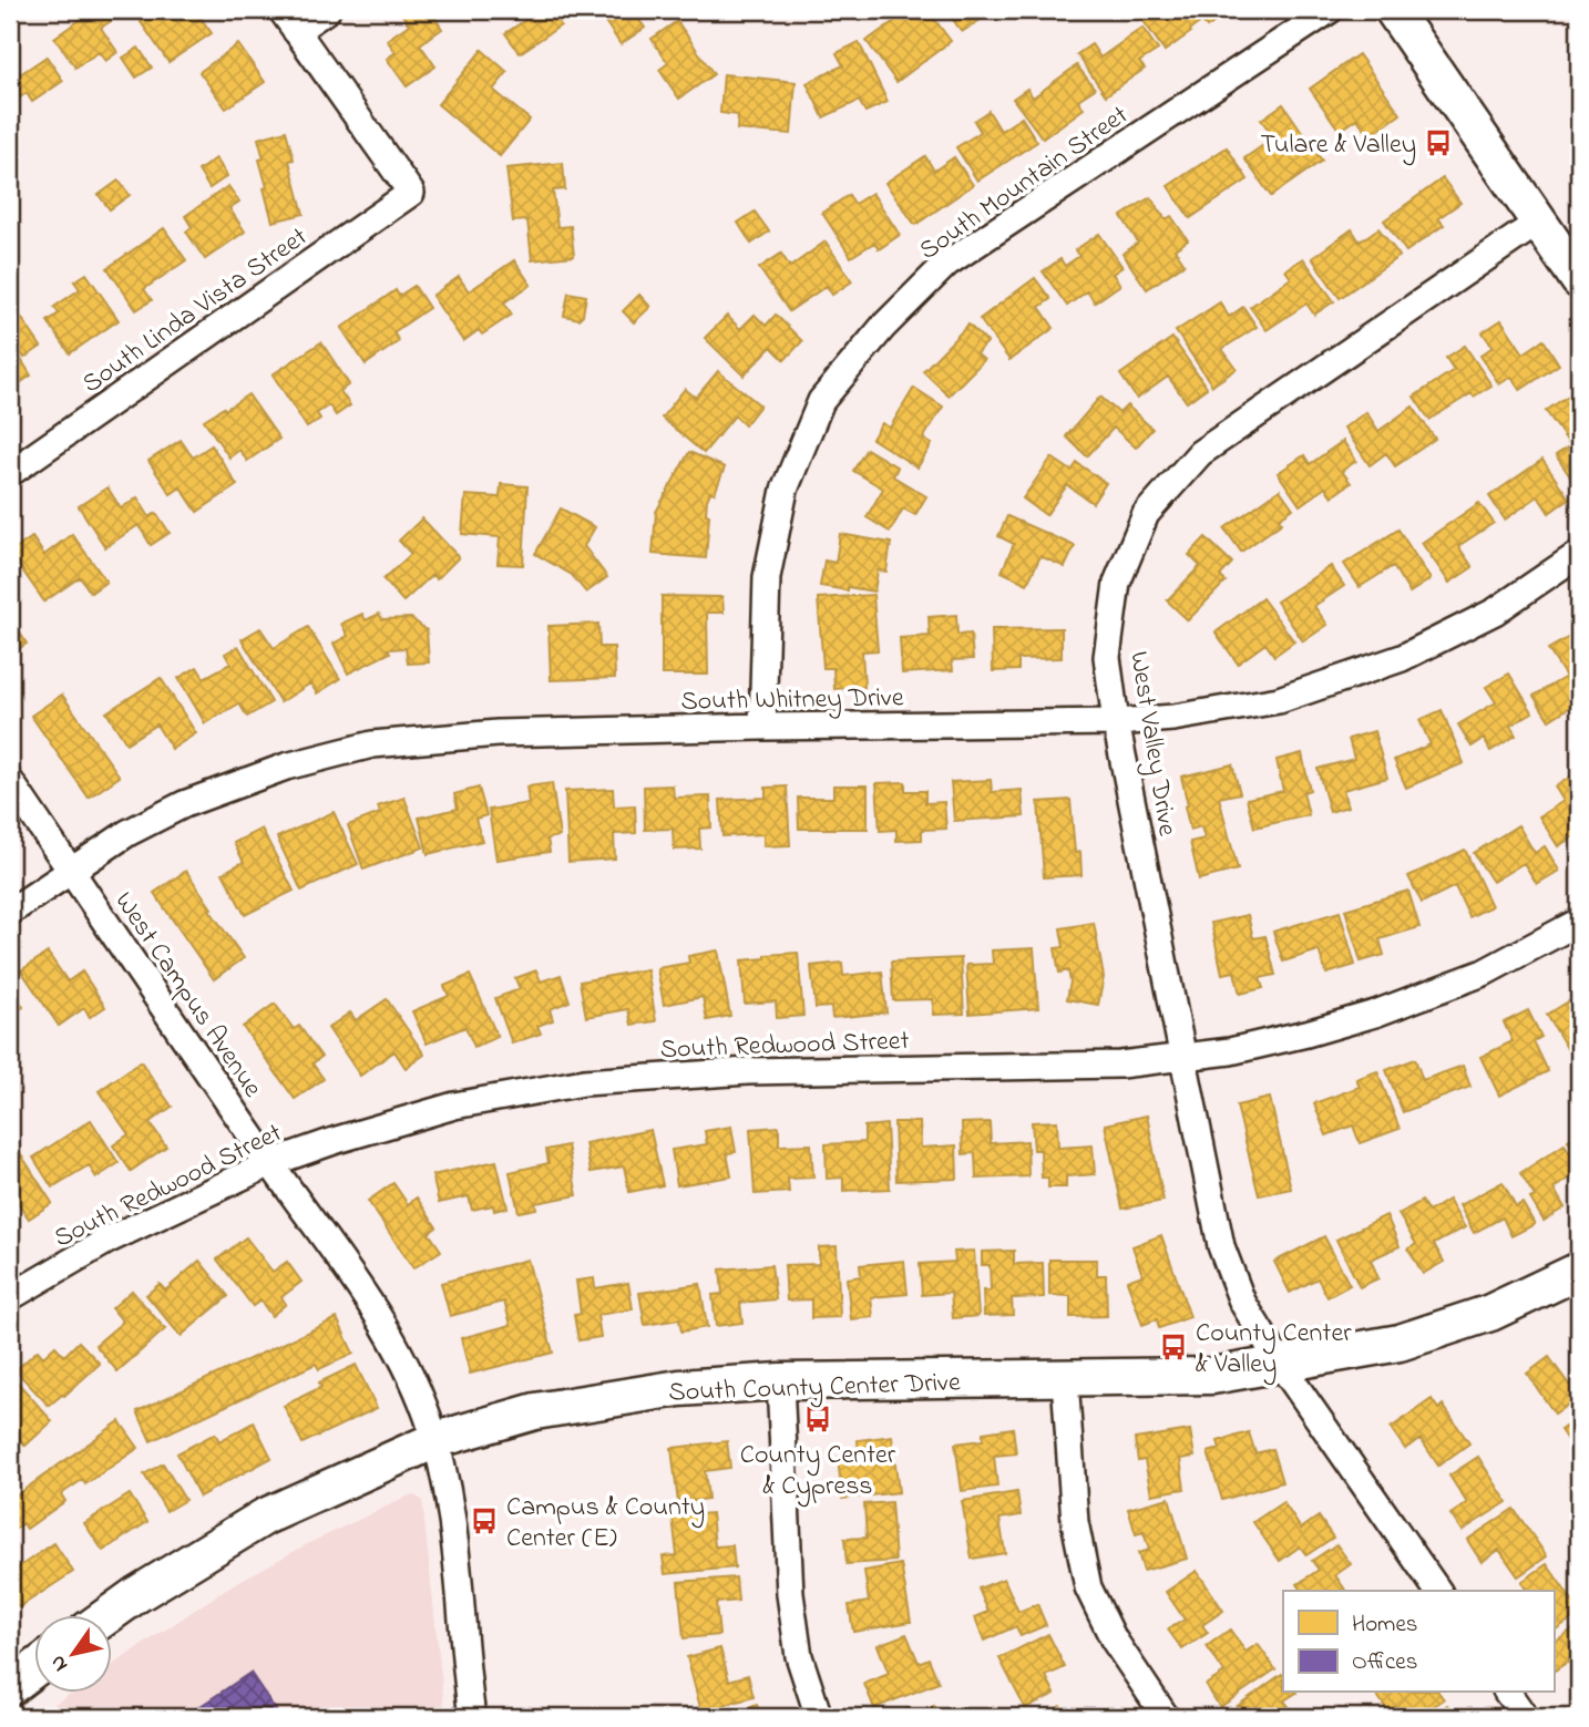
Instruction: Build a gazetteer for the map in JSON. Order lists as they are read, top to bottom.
{
  "streets": {
    "street": [
      "South Mountain Street",
      "South Linda Vista Street",
      "South Whitney Drive",
      "West Valley Drive",
      "West Campus Avenue",
      "South Redwood Street",
      "South County Center Drive"
    ]
  },
  "crossings": [
    ["South Mountain Street", "South Whitney Drive"],
    ["South Whitney Drive", "West Valley Drive"],
    ["South Whitney Drive", "West Campus Avenue"],
    ["West Valley Drive", "South Redwood Street"],
    ["West Valley Drive", "South County Center Drive"],
    ["West Campus Avenue", "South Redwood Street"],
    ["West Campus Avenue", "South County Center Drive"]
  ],
  "places": {
    "bus stop": [
      "Tulare & Valley",
      "County Center & Valley",
      "County Center & Cypress",
      "Campus & County Center (E)"
    ]
  },
  "legend": ["Homes", "Offices"],
  "north": "bottom left"
}
